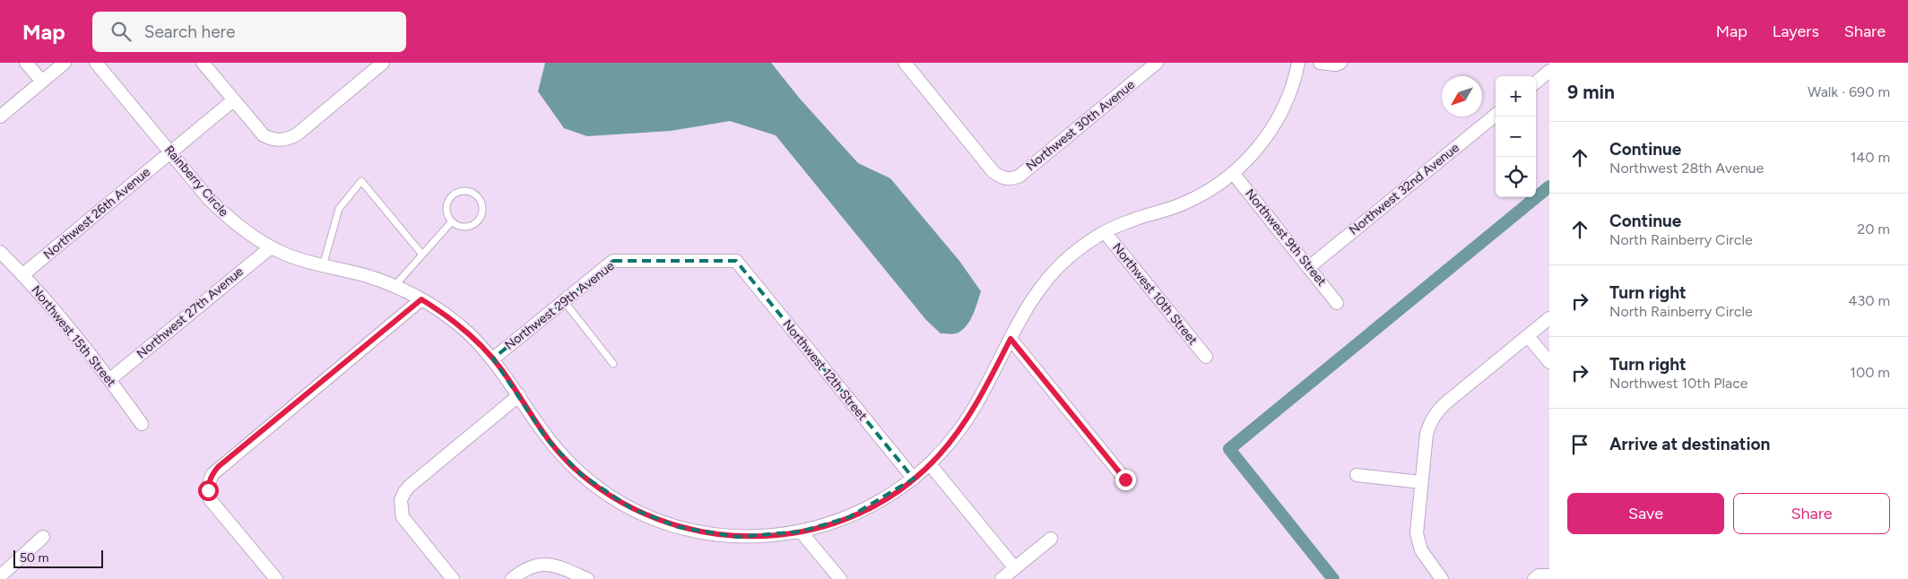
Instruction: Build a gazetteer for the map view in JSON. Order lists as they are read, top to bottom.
{
  "streets": {
    "street": [
      "Northwest 30th Avenue",
      "Rainberry Circle",
      "Northwest 32nd Avenue",
      "Northwest 26th Avenue",
      "Northwest 9th Street",
      "Northwest 10th Street",
      "Northwest 29th Avenue",
      "Northwest 27th Avenue",
      "Northwest 15th Street",
      "Northwest 12th Street"
    ]
  },
  "crossings": [
    ["Rainberry Circle", "Northwest 26th Avenue"],
    ["Rainberry Circle", "Northwest 9th Street"],
    ["Rainberry Circle", "Northwest 10th Street"],
    ["Rainberry Circle", "Northwest 29th Avenue"],
    ["Rainberry Circle", "Northwest 27th Avenue"],
    ["Rainberry Circle", "Northwest 12th Street"],
    ["Northwest 32nd Avenue", "Northwest 9th Street"],
    ["Northwest 26th Avenue", "Northwest 15th Street"],
    ["Northwest 29th Avenue", "Northwest 12th Street"],
    ["Northwest 27th Avenue", "Northwest 15th Street"]
  ],
  "scale_bar": "50 m",
  "north": "bottom left",
  "page": {
    "header": "Map",
    "search": "Search here",
    "nav": ["Map", "Layers", "Share"],
    "heading": ["9 min", "Walk · 690 m"],
    "map_buttons": ["+", "−"],
    "list": [
      ["Continue", "Northwest 28th Avenue", "140 m"],
      ["Continue", "North Rainberry Circle", "20 m"],
      ["Turn right", "North Rainberry Circle", "430 m"],
      ["Turn right", "Northwest 10th Place", "100 m"],
      "Arrive at destination"
    ],
    "buttons": ["Save", "Share"],
    "scale": "50 m"
  }
}
